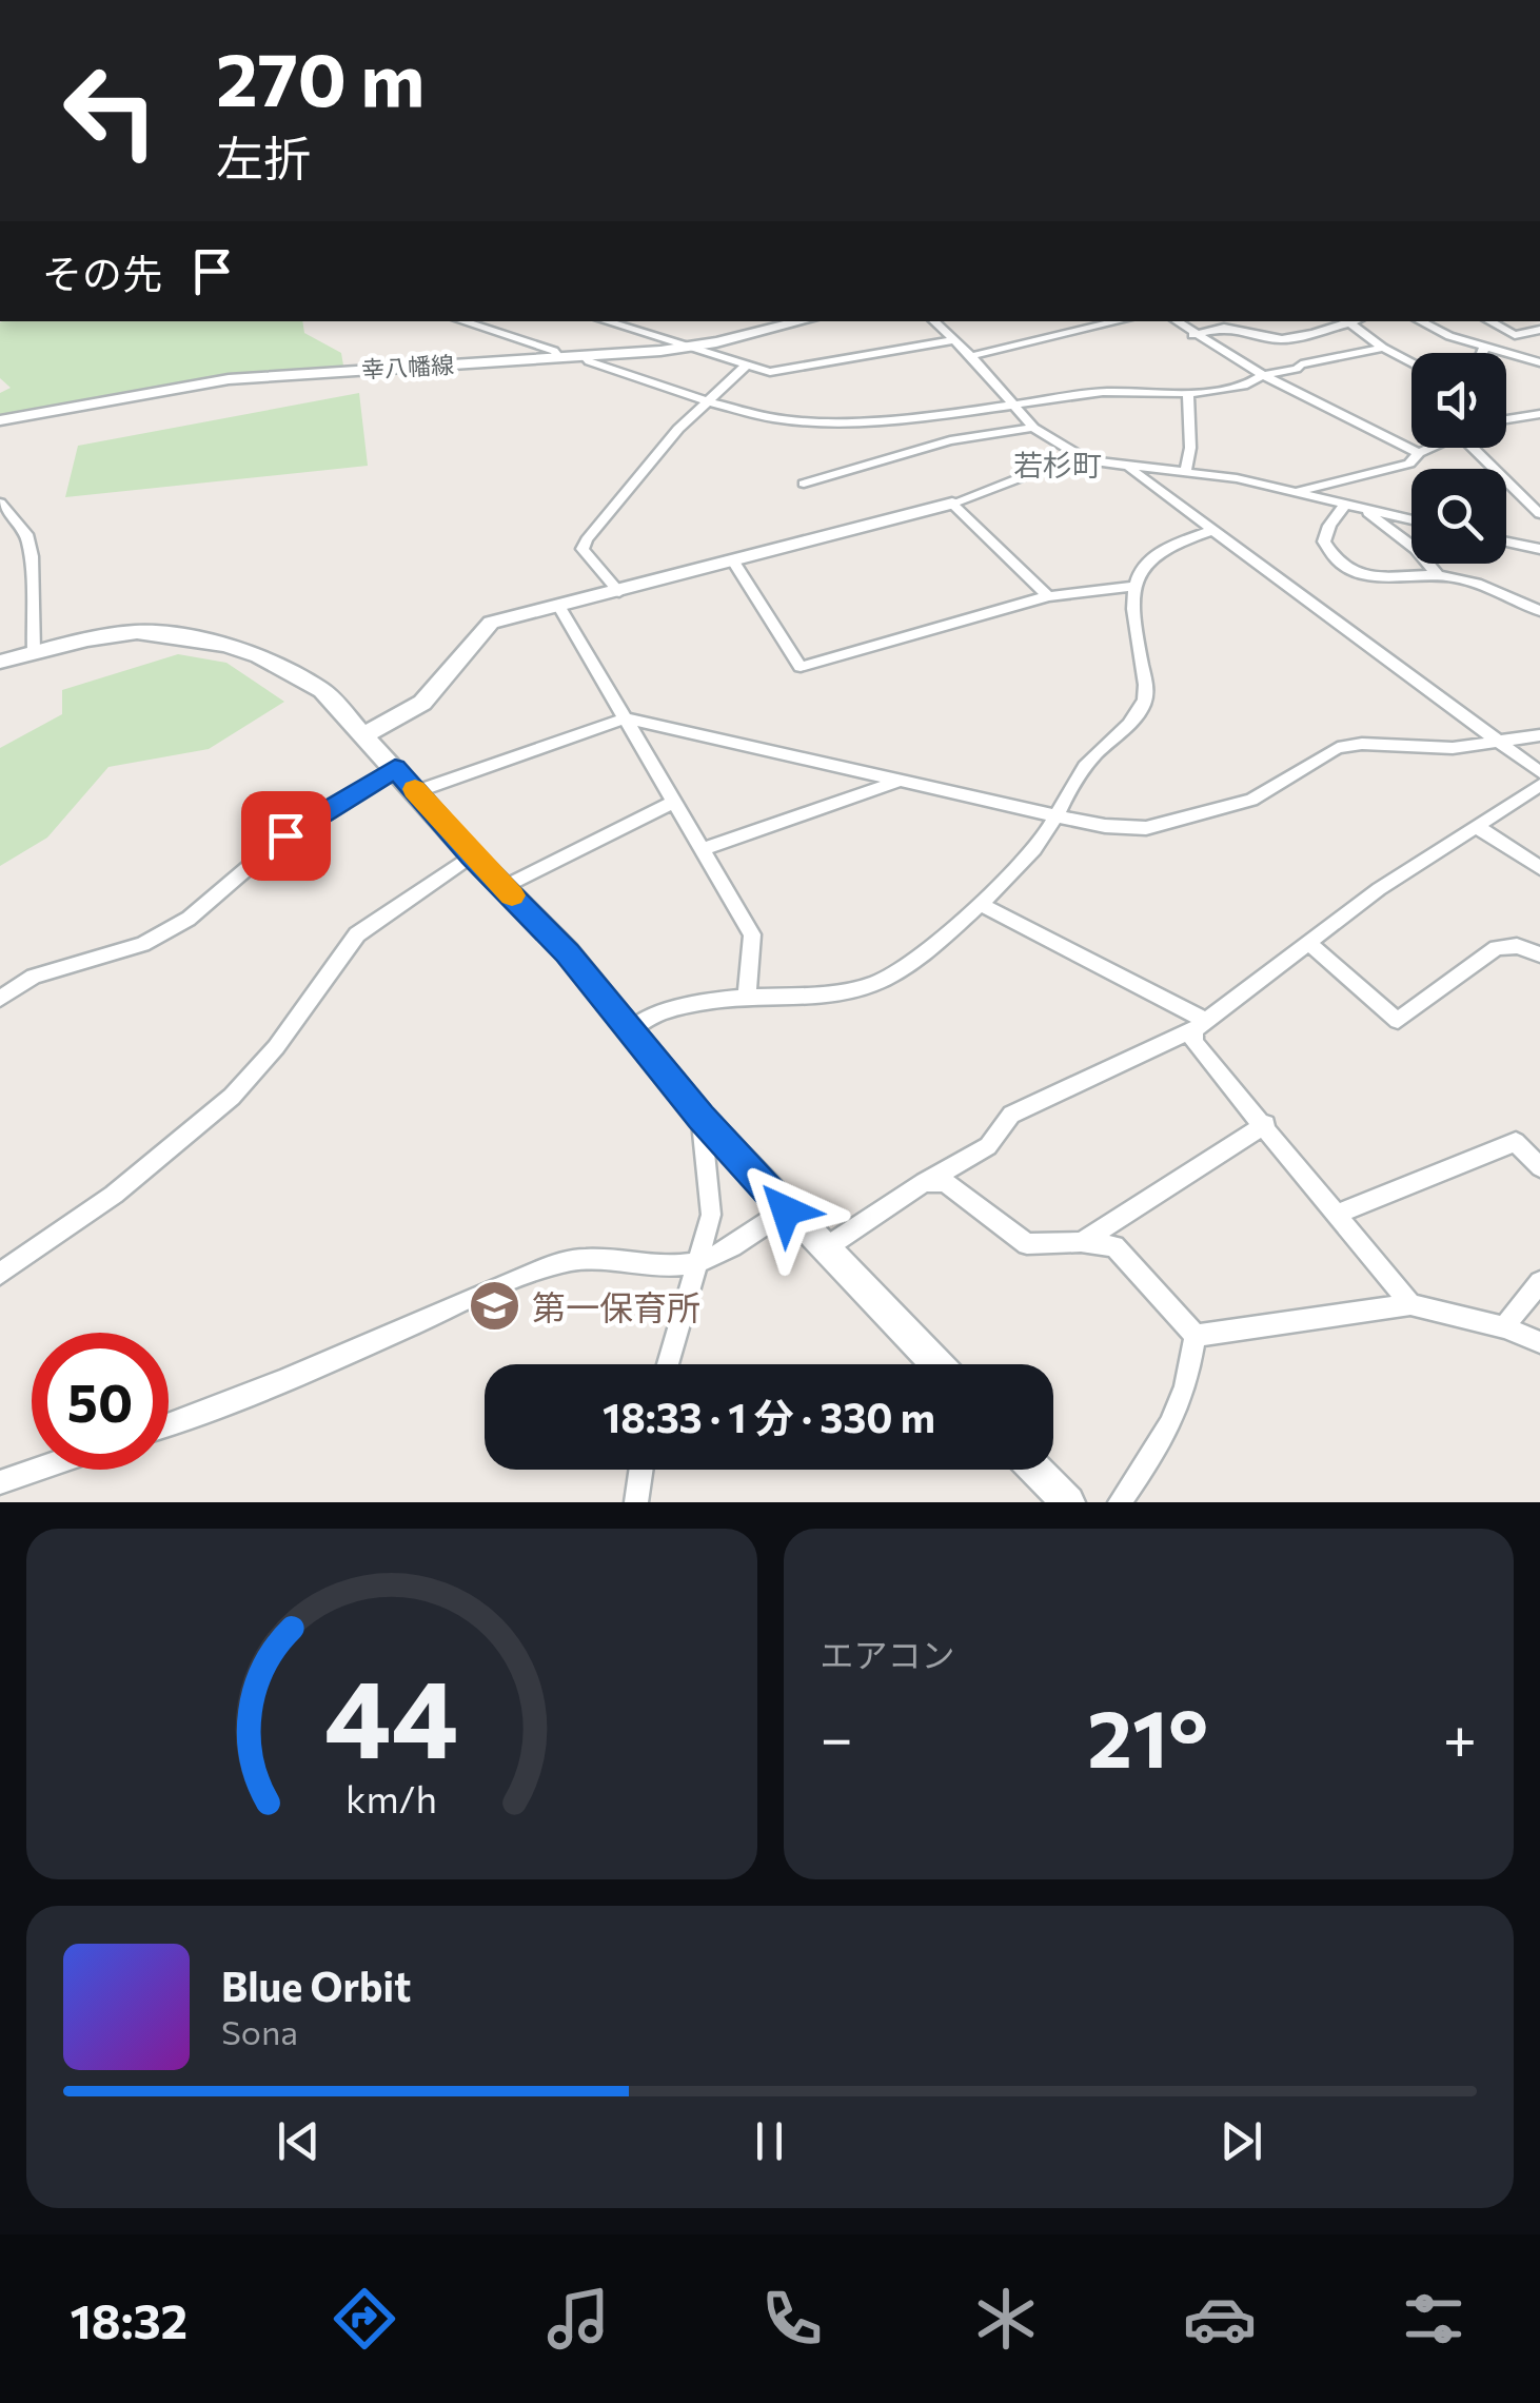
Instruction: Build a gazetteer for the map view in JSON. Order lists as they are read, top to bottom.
{
  "streets": {
    "street": ["幸八幡線"]
  },
  "districts": ["若杉町"],
  "places": {
    "school or university": ["第一保育所"]
  },
  "page": {
    "turn": ["270 m", "左折"],
    "then": "その先",
    "limit": "50",
    "trip": "18:33 · 1 分 · 330 m",
    "tile": "エアコン",
    "heat": ["−", "21°", "+"],
    "song": ["Blue Orbit", "Sona"],
    "tabs": "18:32",
    "gauge": ["44", "km/h"]
  }
}
